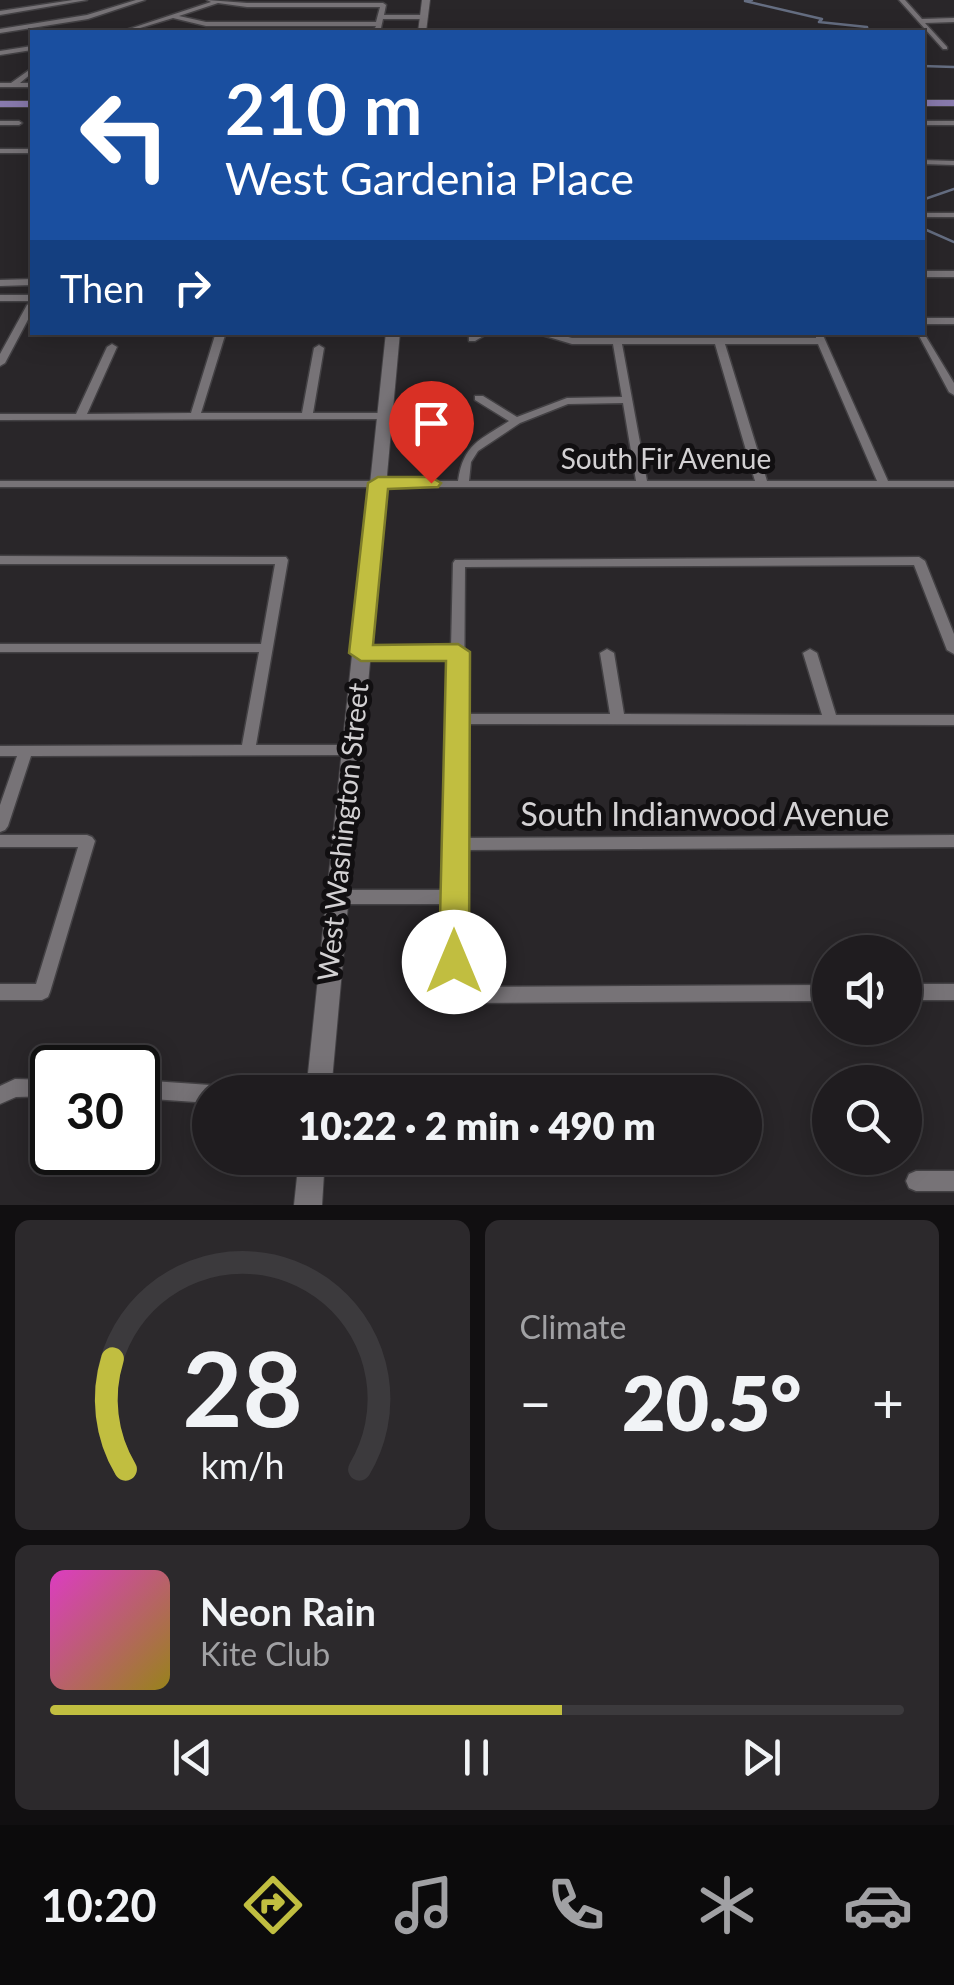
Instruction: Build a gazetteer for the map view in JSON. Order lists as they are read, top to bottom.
{
  "streets": {
    "main road": ["West Washington Street"],
    "street": ["South Fir Avenue", "South Indianwood Avenue"]
  },
  "crossings": [
    ["South Fir Avenue", "West Washington Street"]
  ],
  "page": {
    "turn": ["210 m", "West Gardenia Place"],
    "then": "Then",
    "limit": "30",
    "trip": "10:22 · 2 min · 490 m",
    "tile": "Climate",
    "heat": ["−", "20.5°", "+"],
    "song": ["Neon Rain", "Kite Club"],
    "tabs": "10:20",
    "gauge": ["28", "km/h"]
  }
}
